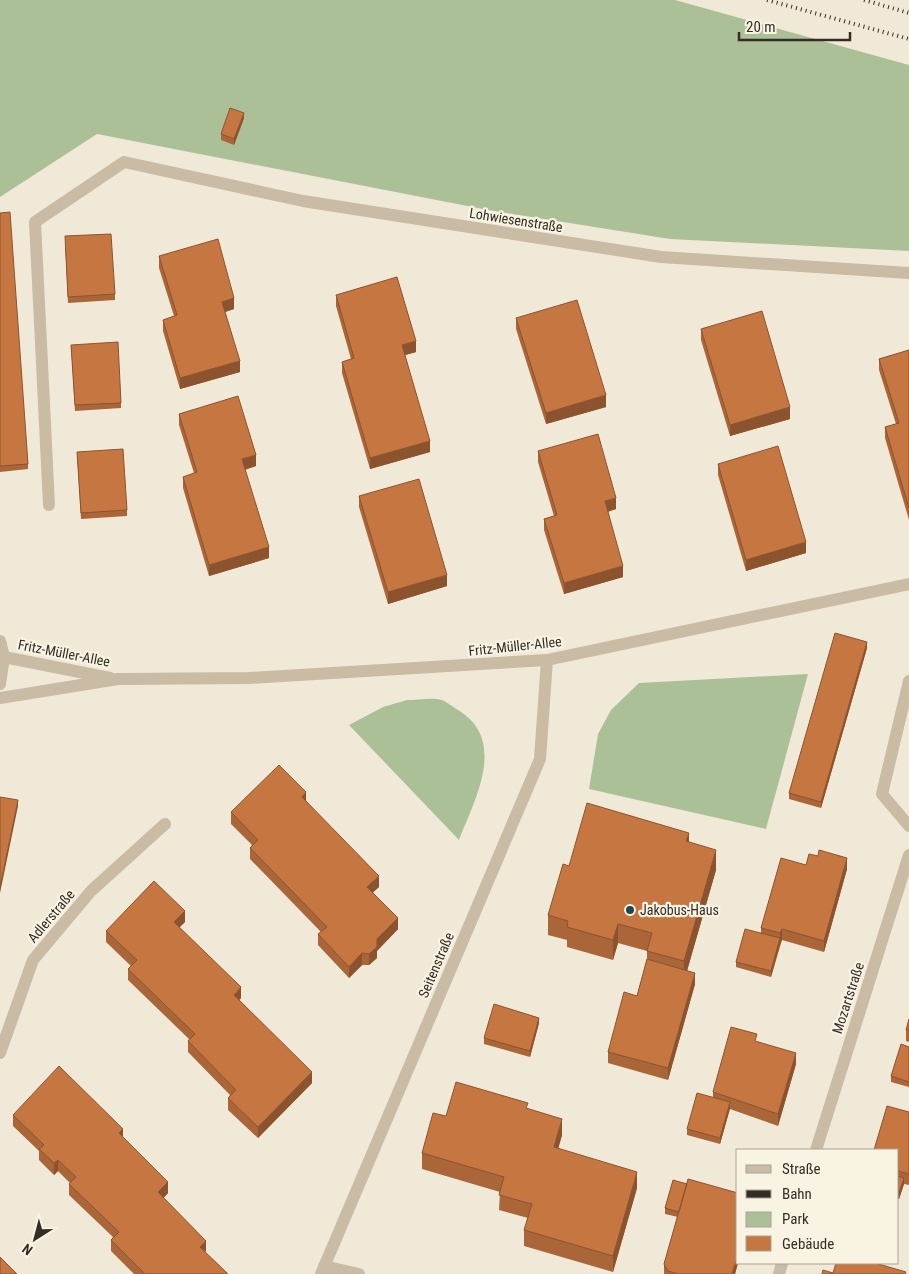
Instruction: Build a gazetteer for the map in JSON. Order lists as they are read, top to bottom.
{
  "streets": {
    "street": [
      "Lohwiesenstraße",
      "Fritz-Müller-Allee",
      "Adlerstraße",
      "Seitenstraße",
      "Mozartstraße"
    ]
  },
  "crossings": [
    ["Fritz-Müller-Allee", "Seitenstraße"]
  ],
  "places": ["Jakobus-Haus"],
  "legend": [
    "Straße",
    "Bahn",
    "Park",
    "Gebäude"
  ],
  "scale_bar": "20 m",
  "north": "bottom left"
}
